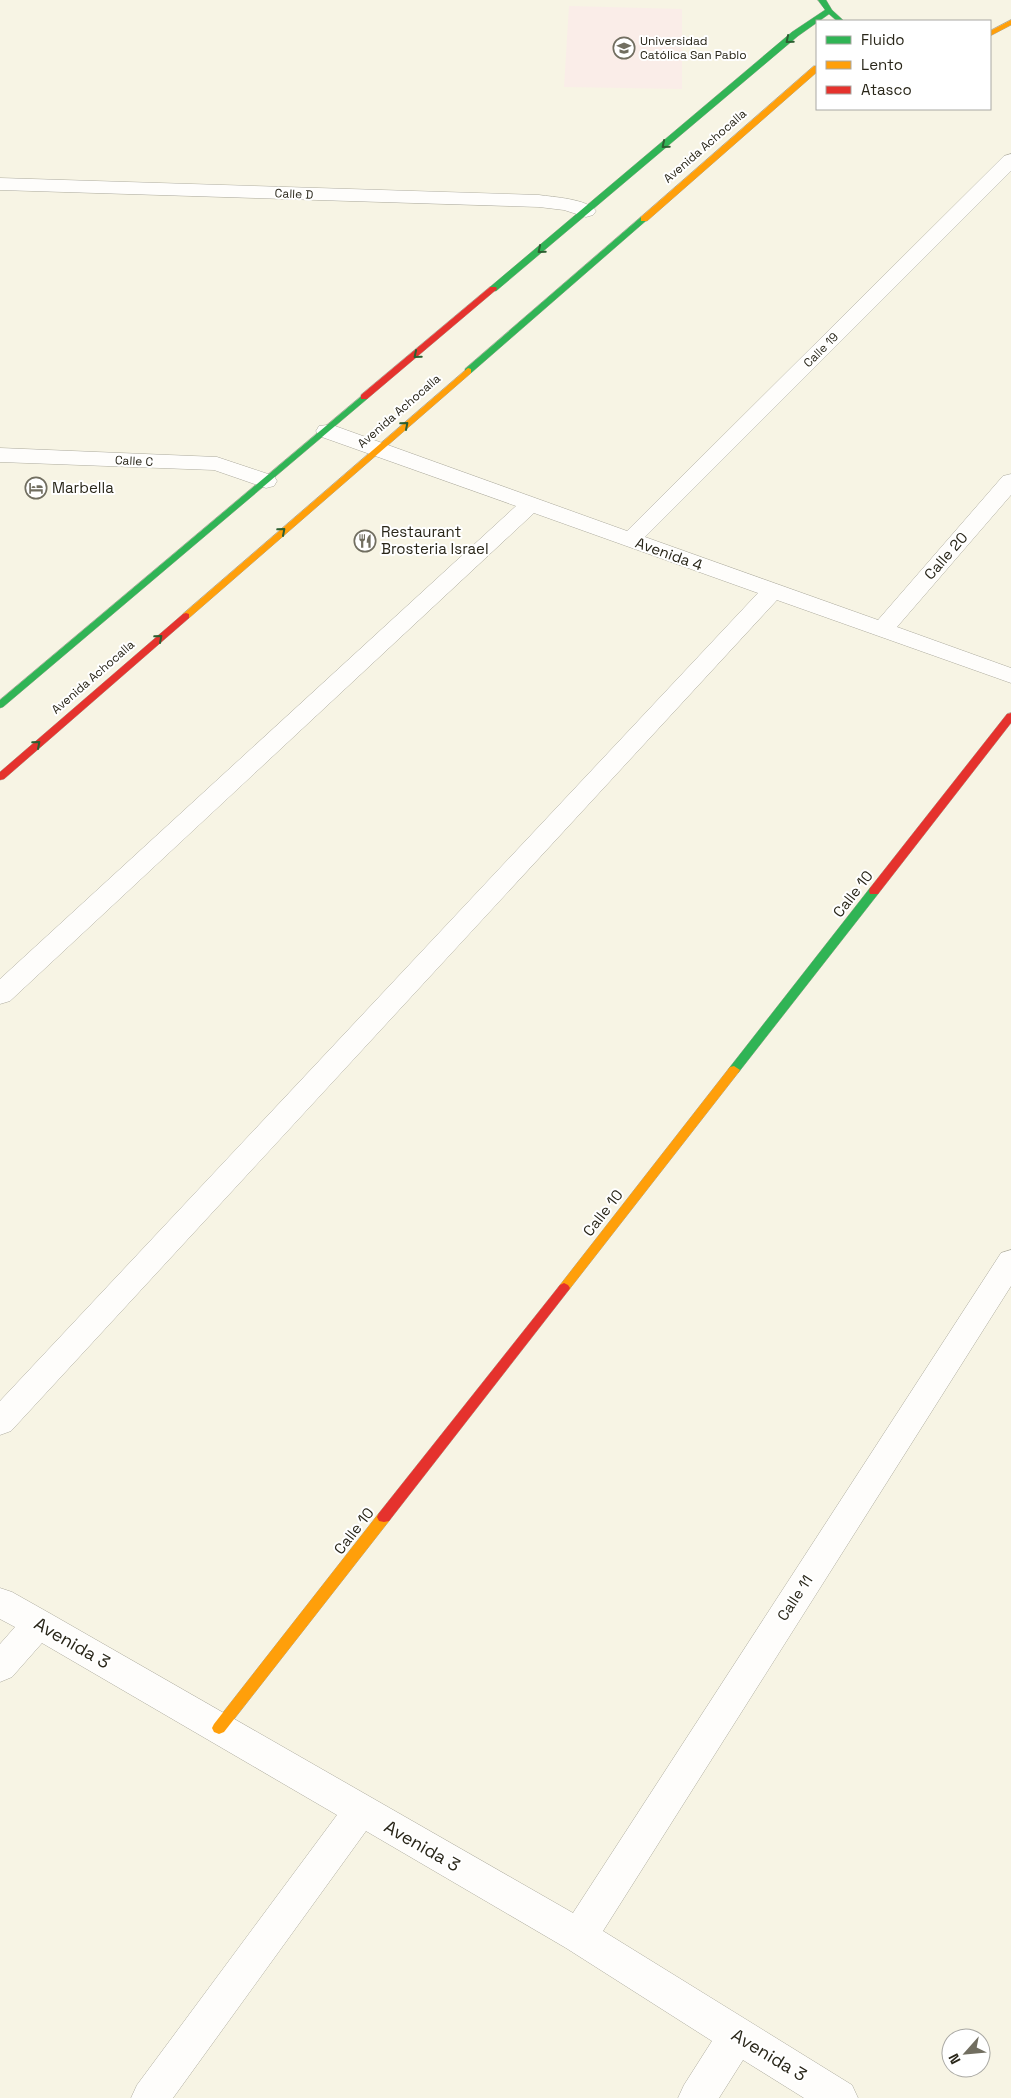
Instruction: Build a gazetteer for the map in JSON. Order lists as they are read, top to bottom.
{
  "streets": {
    "street": [
      "Avenida Achocalla",
      "Calle D",
      "Calle 19",
      "Calle C",
      "Avenida 4",
      "Calle 20",
      "Calle 10",
      "Calle 11",
      "Avenida 3"
    ]
  },
  "crossings": [
    ["Avenida Achocalla", "Calle D"],
    ["Avenida Achocalla", "Calle C"],
    ["Avenida Achocalla", "Avenida 4"],
    ["Calle 19", "Avenida 4"],
    ["Avenida 4", "Calle 20"],
    ["Calle 10", "Avenida 3"],
    ["Calle 11", "Avenida 3"]
  ],
  "places": {
    "school or university": ["Universidad Católica San Pablo"],
    "hotel": ["Marbella"],
    "restaurant": ["Restaurant Brosteria Israel"]
  },
  "legend": ["Fluido", "Lento", "Atasco"],
  "north": "bottom left"
}
